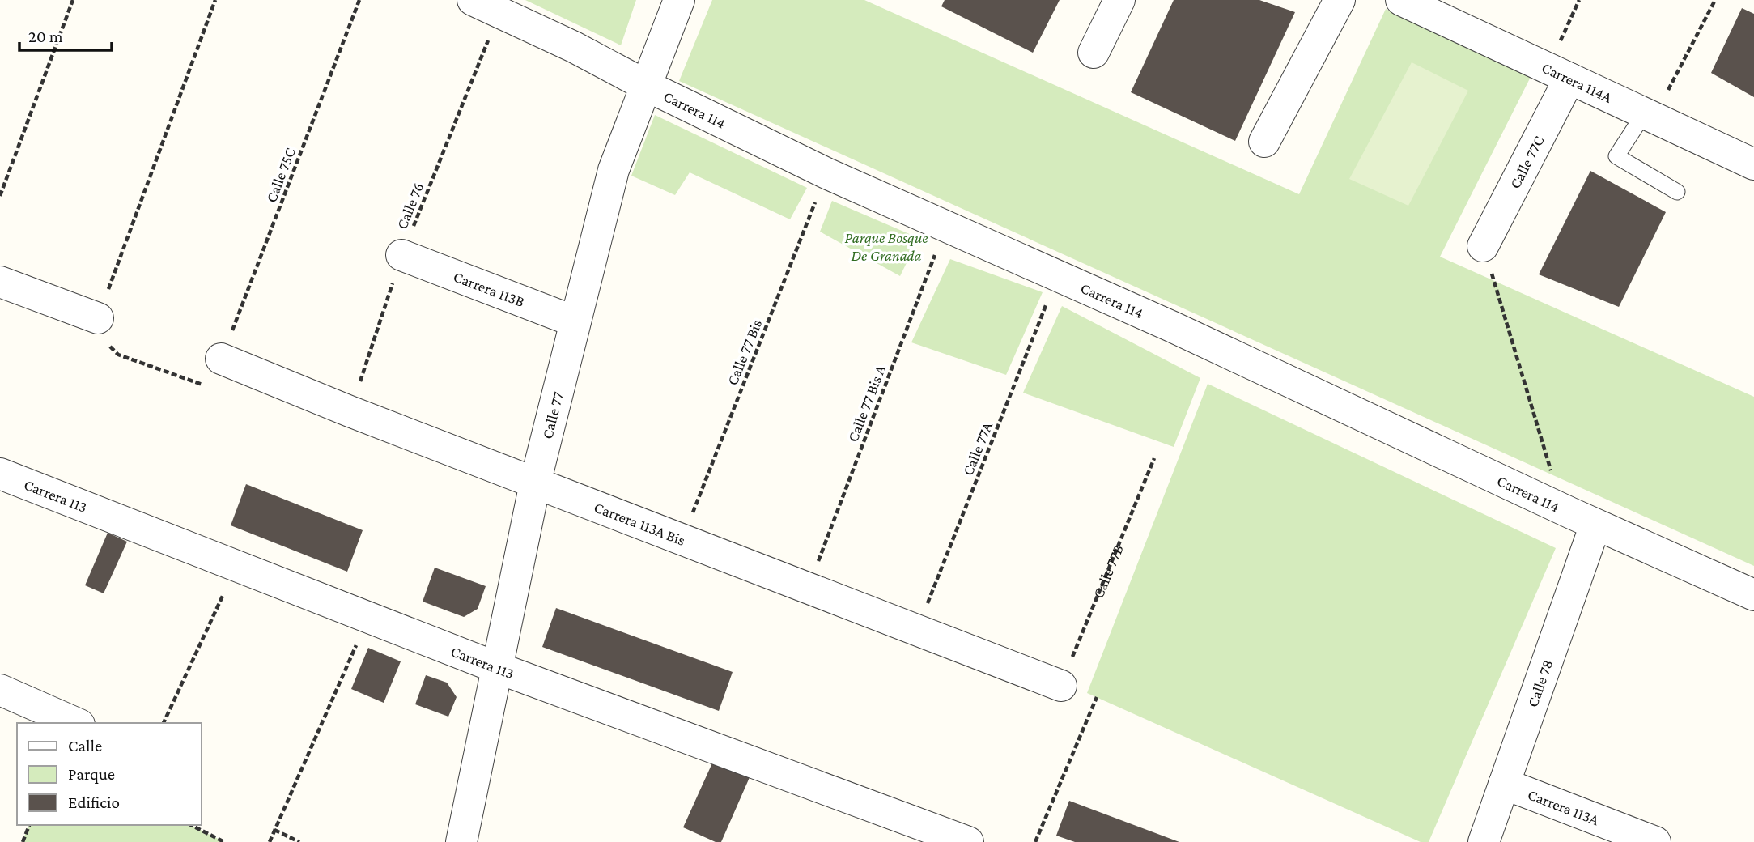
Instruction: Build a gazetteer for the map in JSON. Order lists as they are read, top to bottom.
{
  "streets": {
    "street": [
      "Carrera 114A",
      "Carrera 114",
      "Calle 77C",
      "Carrera 113B",
      "Calle 77",
      "Carrera 113",
      "Carrera 113A Bis",
      "Calle 78",
      "Carrera 113A"
    ],
    "path": [
      "Calle 75C",
      "Calle 76",
      "Calle 77 Bis",
      "Calle 77 Bis A",
      "Calle 77A",
      "Calle 77B"
    ]
  },
  "crossings": [
    ["Carrera 114A", "Calle 77C"],
    ["Carrera 114", "Calle 76"],
    ["Carrera 114", "Calle 77 Bis"],
    ["Carrera 114", "Calle 77 Bis A"],
    ["Carrera 114", "Calle 77"],
    ["Carrera 114", "Calle 77A"],
    ["Carrera 114", "Calle 78"],
    ["Calle 75C", "Carrera 113A Bis"],
    ["Calle 76", "Carrera 113B"],
    ["Calle 76", "Carrera 113A Bis"],
    ["Carrera 113B", "Calle 77"],
    ["Calle 77 Bis", "Carrera 113A Bis"],
    ["Calle 77 Bis A", "Carrera 113A Bis"],
    ["Calle 77", "Carrera 113"],
    ["Calle 77", "Carrera 113A Bis"],
    ["Calle 77A", "Carrera 113A Bis"],
    ["Carrera 113A Bis", "Calle 77B"],
    ["Calle 78", "Carrera 113A"]
  ],
  "parks": ["Parque Bosque De Granada"],
  "legend": ["Calle", "Parque", "Edificio"],
  "scale_bar": "20 m"
}
